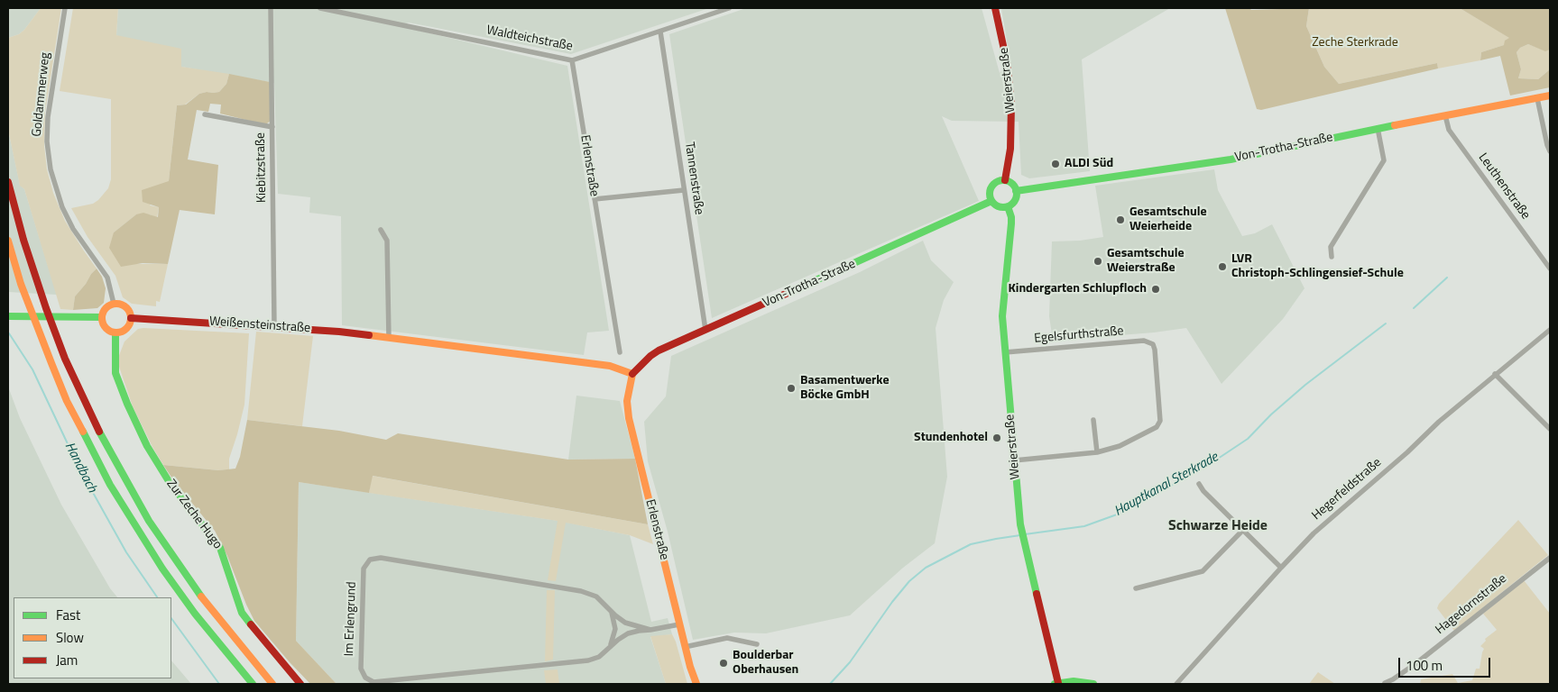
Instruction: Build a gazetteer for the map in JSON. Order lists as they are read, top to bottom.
{
  "streets": {
    "main road": [
      "Weierstraße",
      "Von-Trotha-Straße",
      "Erlenstraße",
      "Weißensteinstraße",
      "Zur Zeche Hugo"
    ],
    "street": [
      "Waldteichstraße",
      "Goldammerweg",
      "Kiebitzstraße",
      "Tannenstraße",
      "Leuthenstraße",
      "Egelsfurthstraße",
      "Hegerfeldstraße",
      "Hagedornstraße",
      "Im Erlengrund"
    ]
  },
  "crossings": [
    ["Waldteichstraße", "Erlenstraße"],
    ["Waldteichstraße", "Tannenstraße"],
    ["Weierstraße", "Von-Trotha-Straße"],
    ["Weierstraße", "Egelsfurthstraße"],
    ["Goldammerweg", "Weißensteinstraße"],
    ["Goldammerweg", "Zur Zeche Hugo"],
    ["Von-Trotha-Straße", "Erlenstraße"],
    ["Von-Trotha-Straße", "Tannenstraße"],
    ["Von-Trotha-Straße", "Leuthenstraße"],
    ["Von-Trotha-Straße", "Weißensteinstraße"],
    ["Erlenstraße", "Weißensteinstraße"],
    ["Erlenstraße", "Im Erlengrund"],
    ["Kiebitzstraße", "Weißensteinstraße"],
    ["Weißensteinstraße", "Zur Zeche Hugo"]
  ],
  "districts": ["Schwarze Heide"],
  "water": ["Handbach", "Hauptkanal Sterkrade"],
  "parks": ["Zeche Sterkrade"],
  "places": [
    "ALDI Süd",
    "Gesamtschule Weierheide",
    "Gesamtschule Weierstraße",
    "LVR Christoph-Schlingensief-Schule",
    "Kindergarten Schlupfloch",
    "Basamentwerke Böcke GmbH",
    "Stundenhotel",
    "Boulderbar Oberhausen"
  ],
  "legend": ["Fast", "Slow", "Jam"],
  "scale_bar": "100 m"
}
